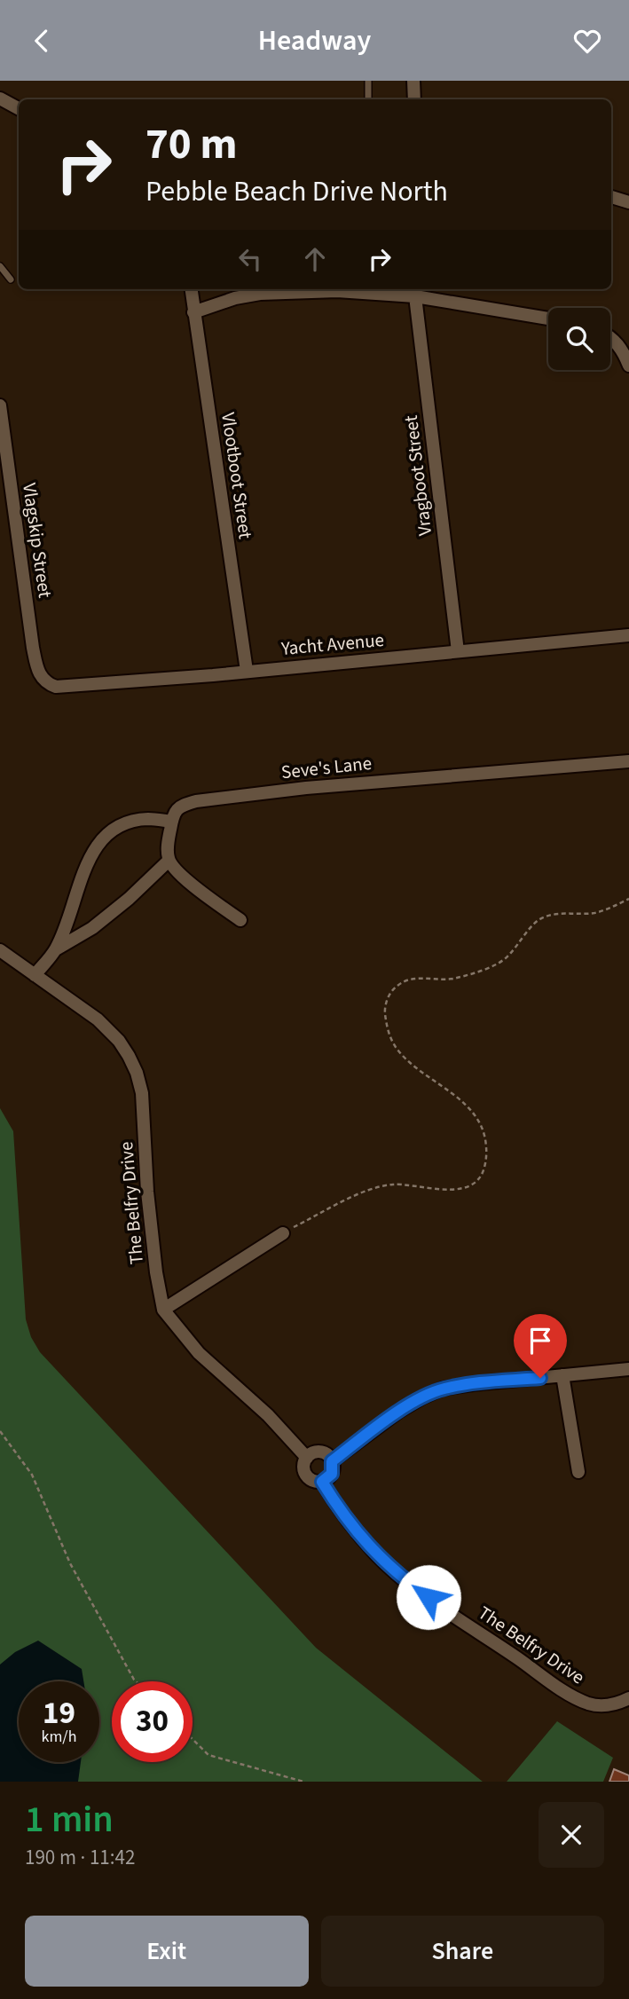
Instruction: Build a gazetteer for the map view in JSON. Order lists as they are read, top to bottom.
{
  "streets": {
    "street": [
      "Vlootboot Street",
      "Vragboot Street",
      "Vlagskip Street",
      "Yacht Avenue",
      "Seve's Lane",
      "The Belfry Drive"
    ]
  },
  "crossings": [
    ["Vlootboot Street", "Yacht Avenue"],
    ["Vragboot Street", "Yacht Avenue"],
    ["Vlagskip Street", "Yacht Avenue"]
  ],
  "page": {
    "header": "Headway",
    "turn": ["70 m", "Pebble Beach Drive North"],
    "speed": "19 km/h",
    "limit": "30",
    "heading": ["1 min", "190 m · 11:42"],
    "buttons": ["Exit", "Share"]
  }
}
